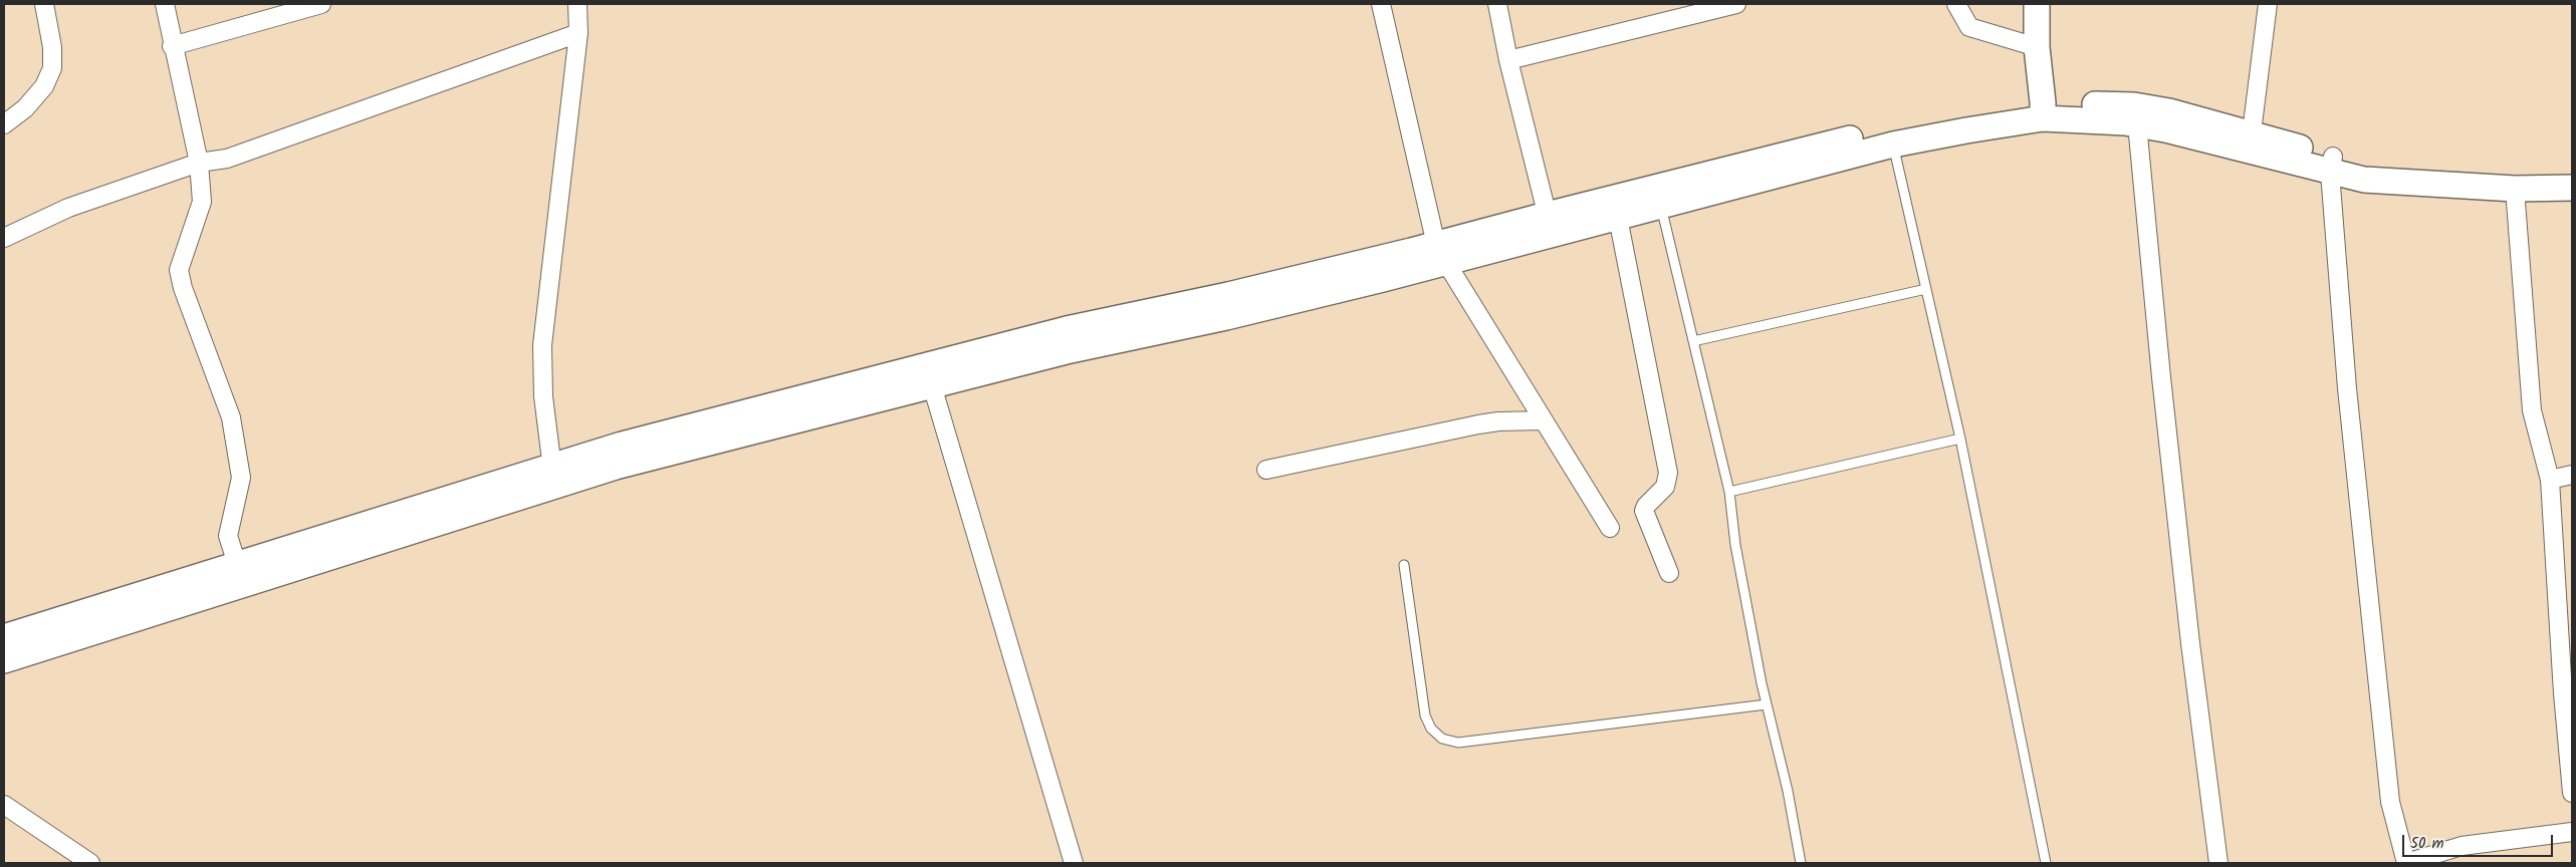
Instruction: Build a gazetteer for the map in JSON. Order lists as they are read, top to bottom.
{
  "scale_bar": "50 m"
}
